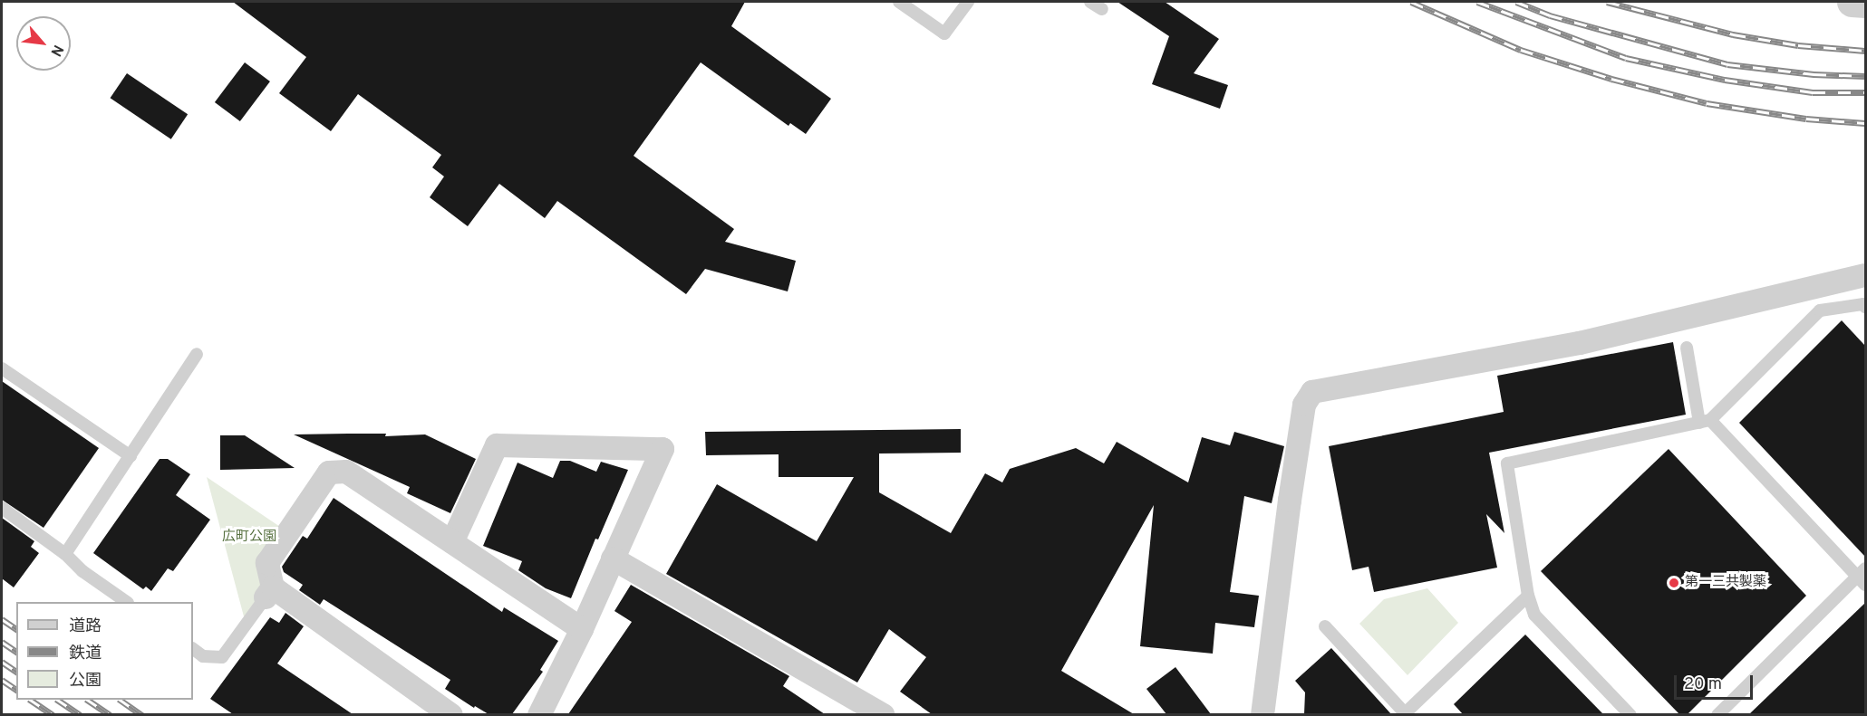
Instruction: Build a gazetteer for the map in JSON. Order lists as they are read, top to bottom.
{
  "parks": ["広町公園"],
  "places": ["第一三共製薬"],
  "legend": ["道路", "鉄道", "公園"],
  "scale_bar": "20 m",
  "north": "bottom right"
}
